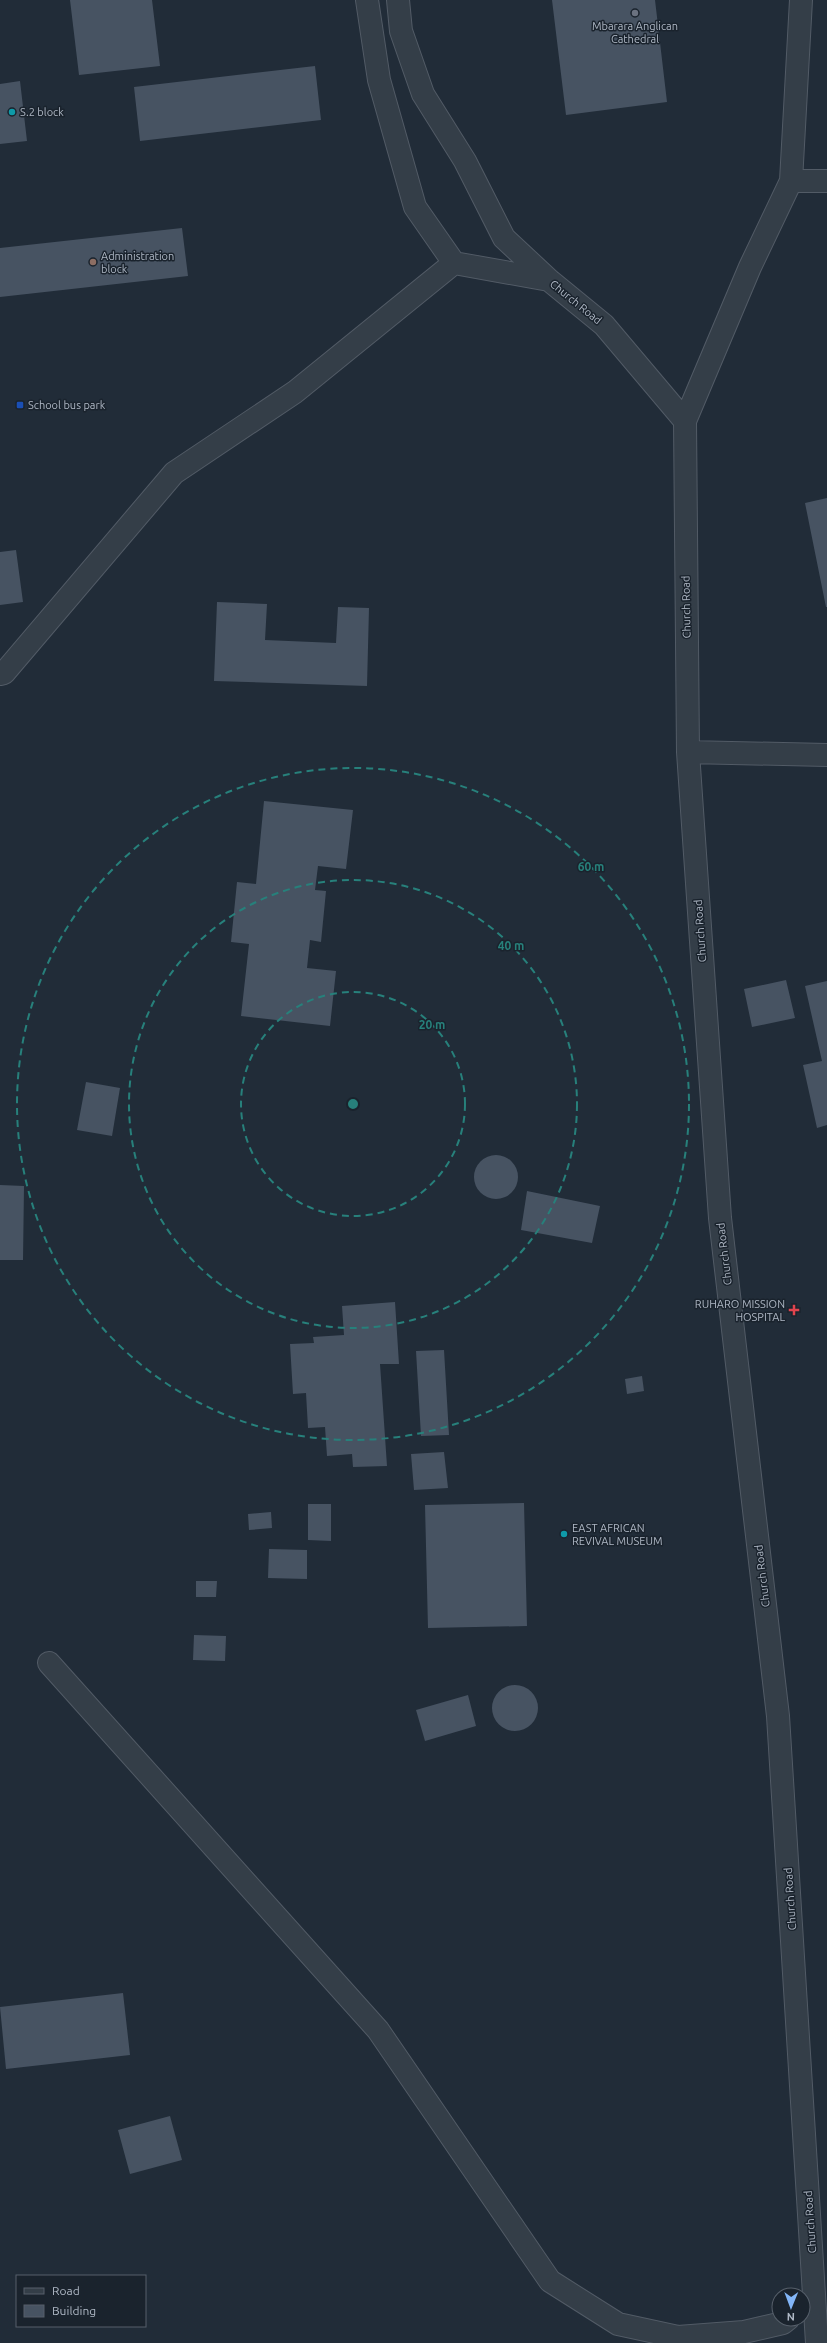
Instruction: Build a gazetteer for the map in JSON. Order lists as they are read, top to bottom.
{
  "streets": {
    "street": ["Church Road"]
  },
  "places": {
    "other": [
      "Mbarara Anglican Cathedral",
      "S.2 block",
      "Administration block",
      "EAST AFRICAN REVIVAL MUSEUM"
    ],
    "transit": ["School bus park"],
    "health": ["RUHARO MISSION HOSPITAL"]
  },
  "legend": ["Road", "Building"],
  "north": "bottom",
  "rings": ["60 m", "40 m", "20 m"]
}
